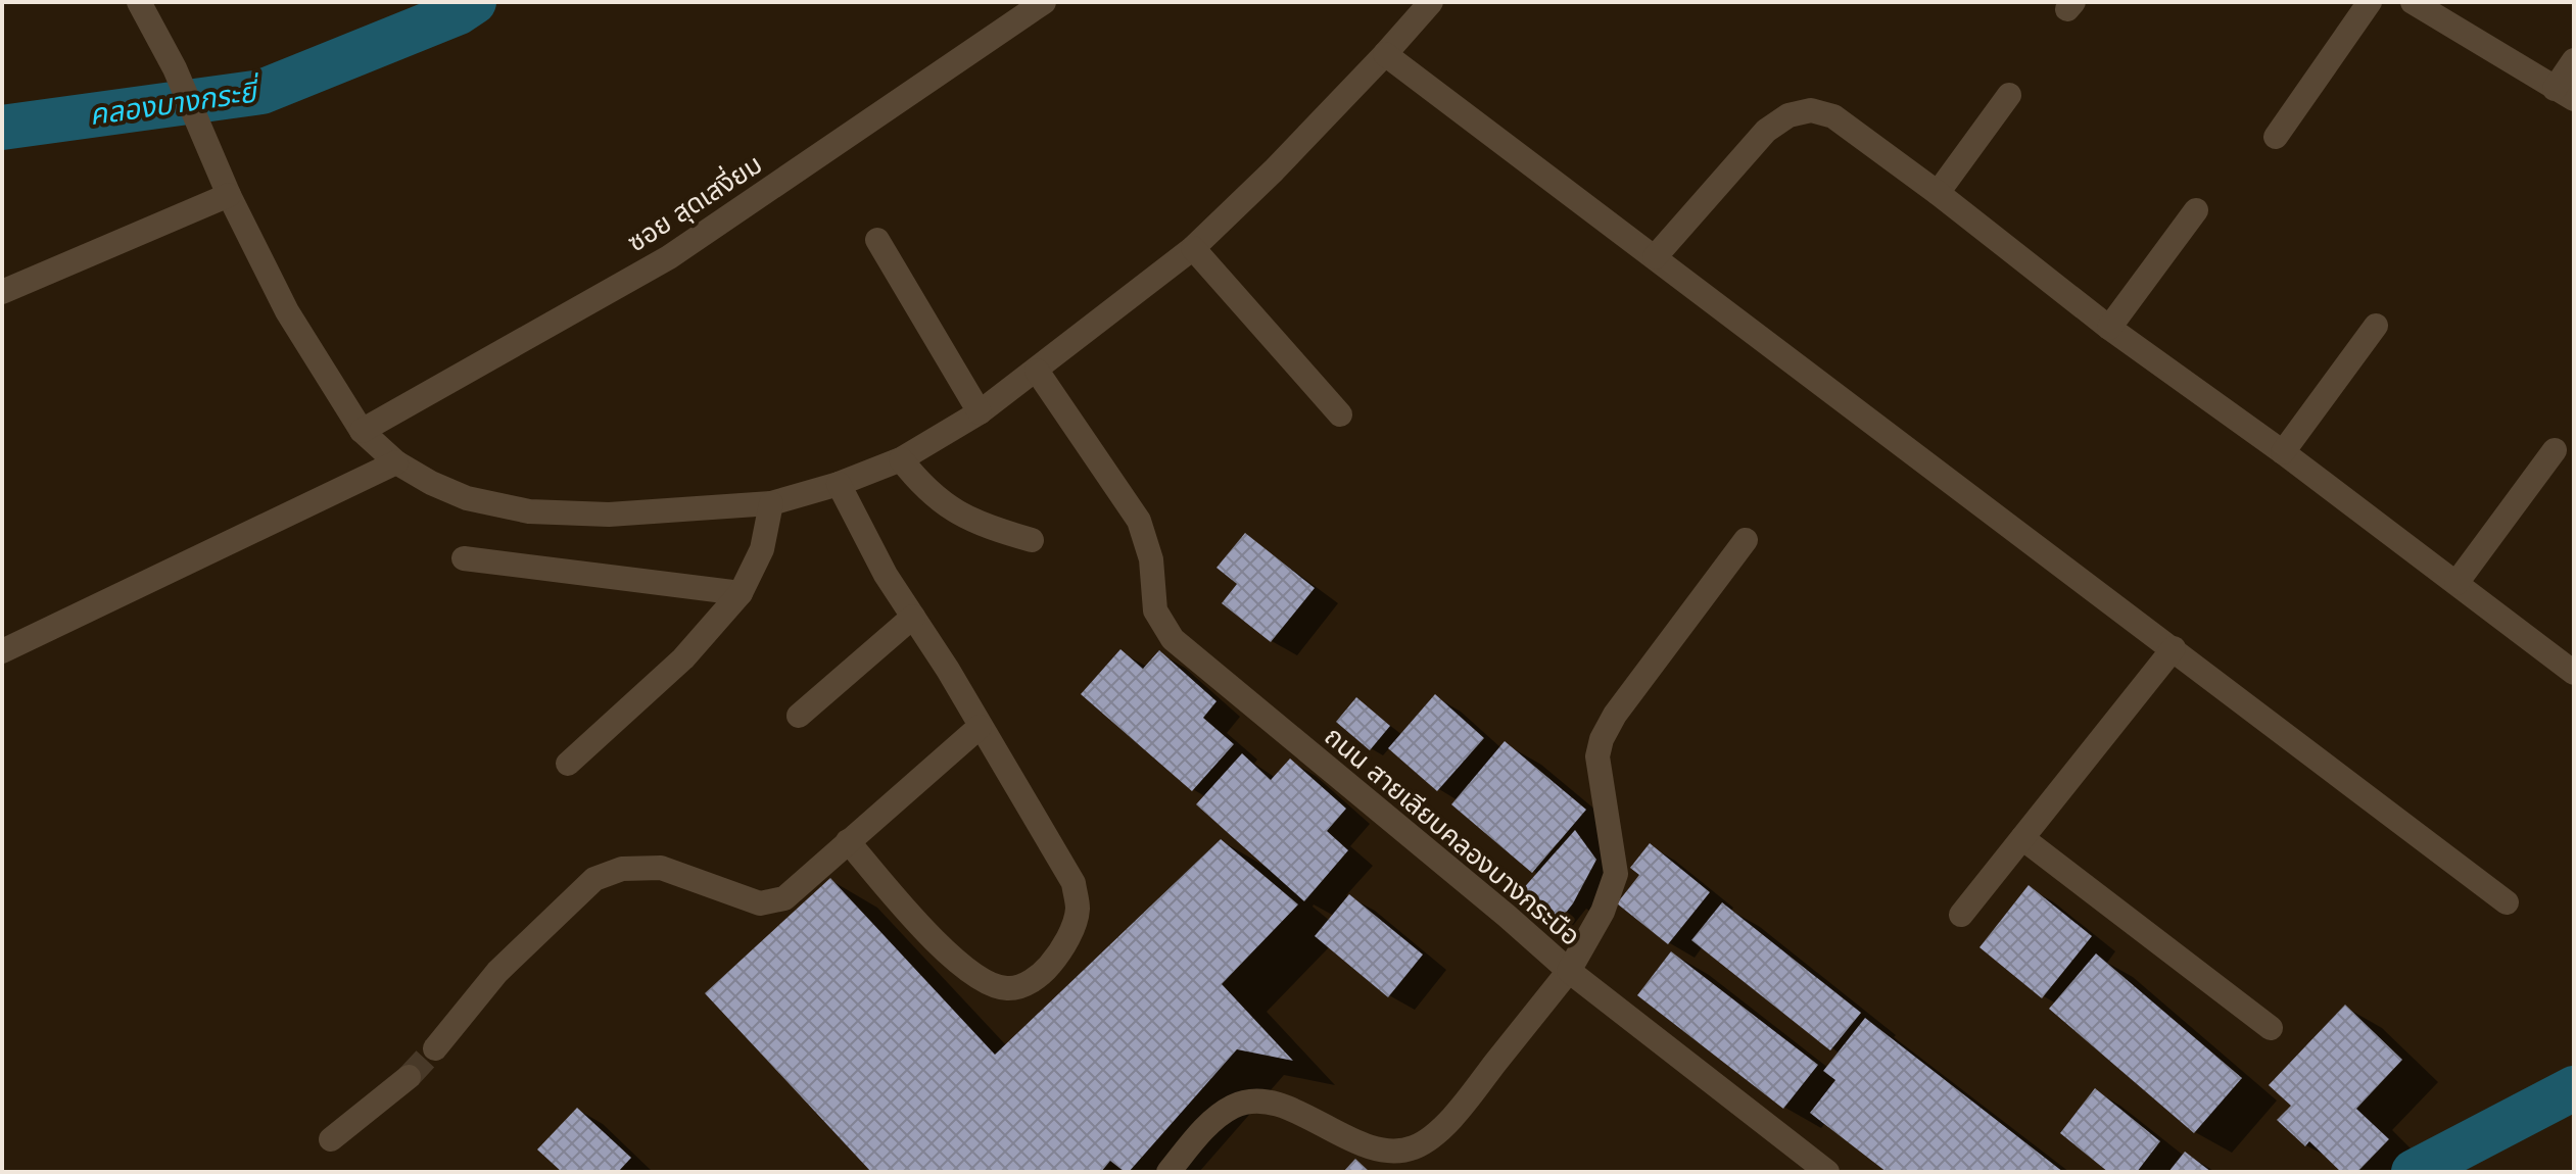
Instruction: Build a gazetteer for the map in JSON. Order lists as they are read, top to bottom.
{
  "streets": {
    "street": ["ซอย สุดเสงี่ยม", "ถนน สายเลียบคลองบางกระบือ"]
  },
  "water": ["คลองบางกระยี่"]
}
